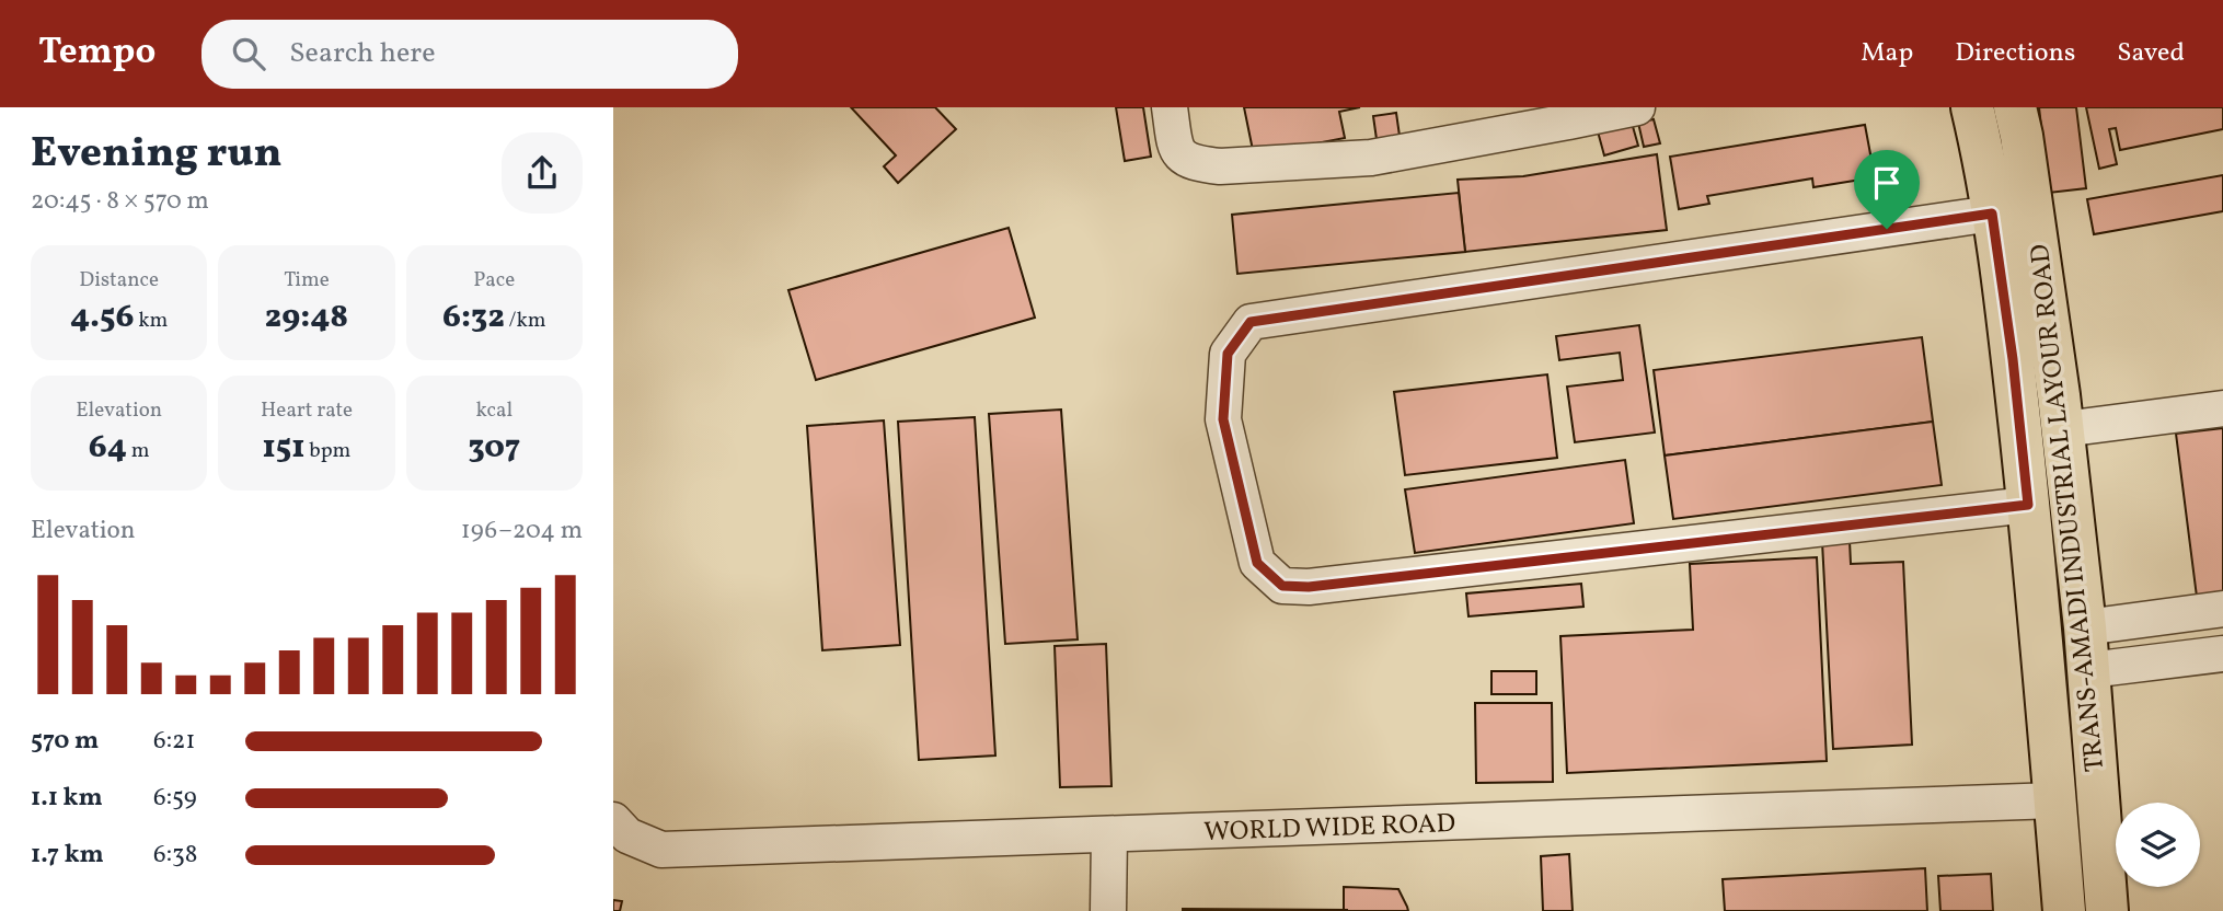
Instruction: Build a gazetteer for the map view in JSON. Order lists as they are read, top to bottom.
{
  "streets": {
    "main road": ["TRANS-AMADI INDUSTRIAL LAYOUR ROAD"],
    "street": ["WORLD WIDE ROAD"]
  },
  "crossings": [
    ["TRANS-AMADI INDUSTRIAL LAYOUR ROAD", "WORLD WIDE ROAD"]
  ],
  "page": {
    "header": "Tempo",
    "search": "Search here",
    "nav": ["Map", "Directions", "Saved"],
    "heading": ["Evening run", "20:45 · 8 × 570 m"],
    "stats": [
      ["Distance", "4.56 km"],
      ["Time", "29:48"],
      ["Pace", "6:32 /km"],
      ["Elevation", "64 m"],
      ["Heart rate", "151 bpm"],
      ["kcal", "307"]
    ],
    "chart": ["Elevation", "196–204 m"],
    "list": [
      {
        "name": "570 m",
        "note": "6:21"
      },
      {
        "name": "1.1 km",
        "note": "6:59"
      },
      {
        "name": "1.7 km",
        "note": "6:38"
      }
    ]
  }
}
